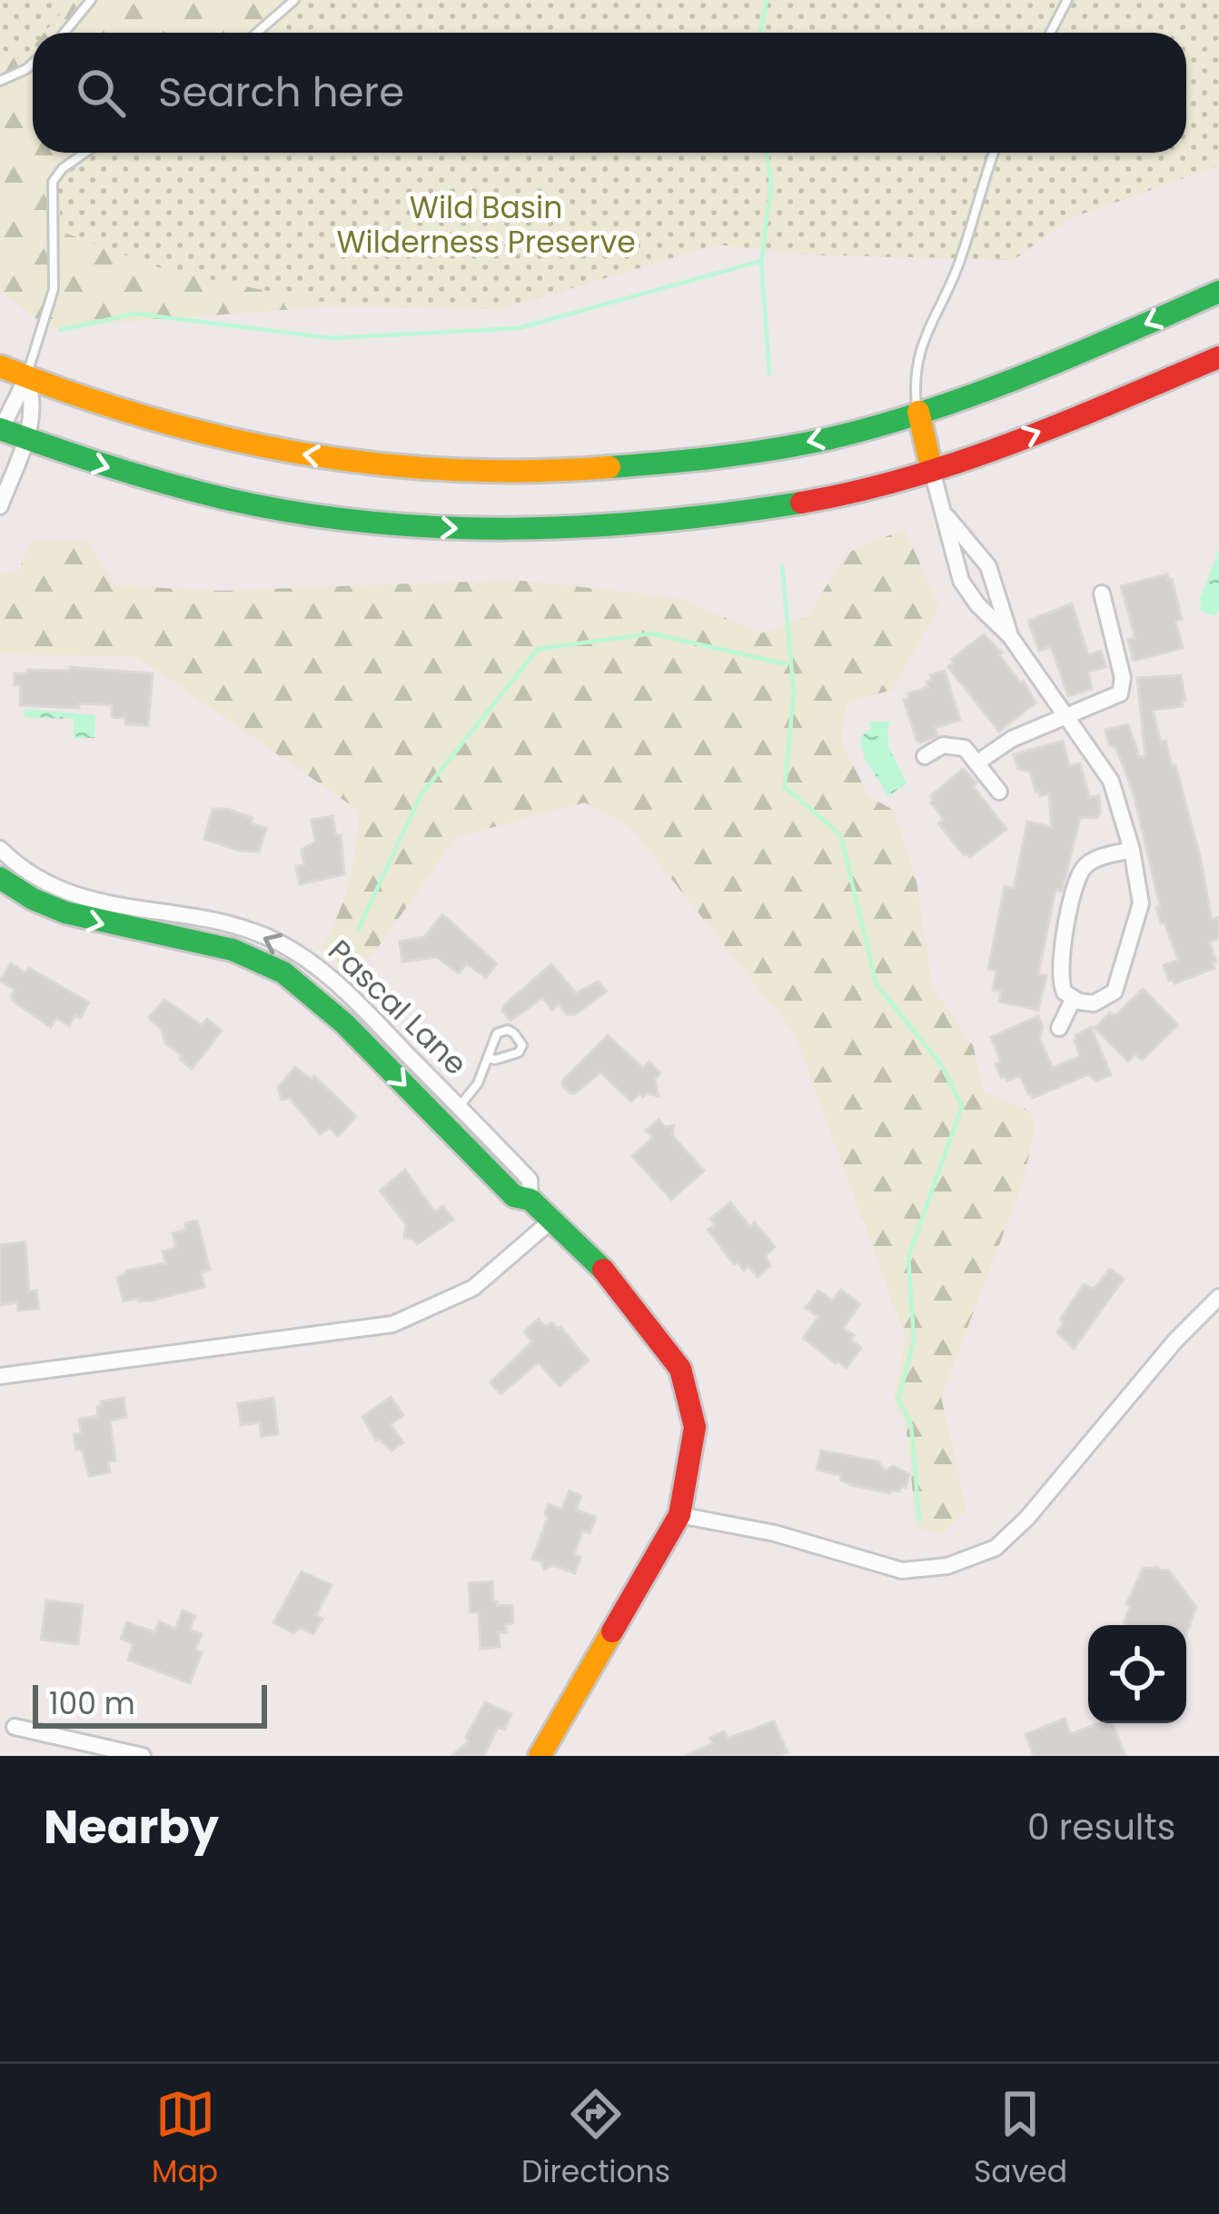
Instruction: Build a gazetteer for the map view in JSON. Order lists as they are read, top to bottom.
{
  "streets": {
    "main road": ["Pascal Lane"]
  },
  "parks": ["Wild Basin Wilderness Preserve"],
  "scale_bar": "100 m",
  "page": {
    "search": "Search here",
    "scale": "100 m",
    "heading": ["Nearby", "0 results"],
    "nav": ["Map", "Directions", "Saved"]
  }
}
